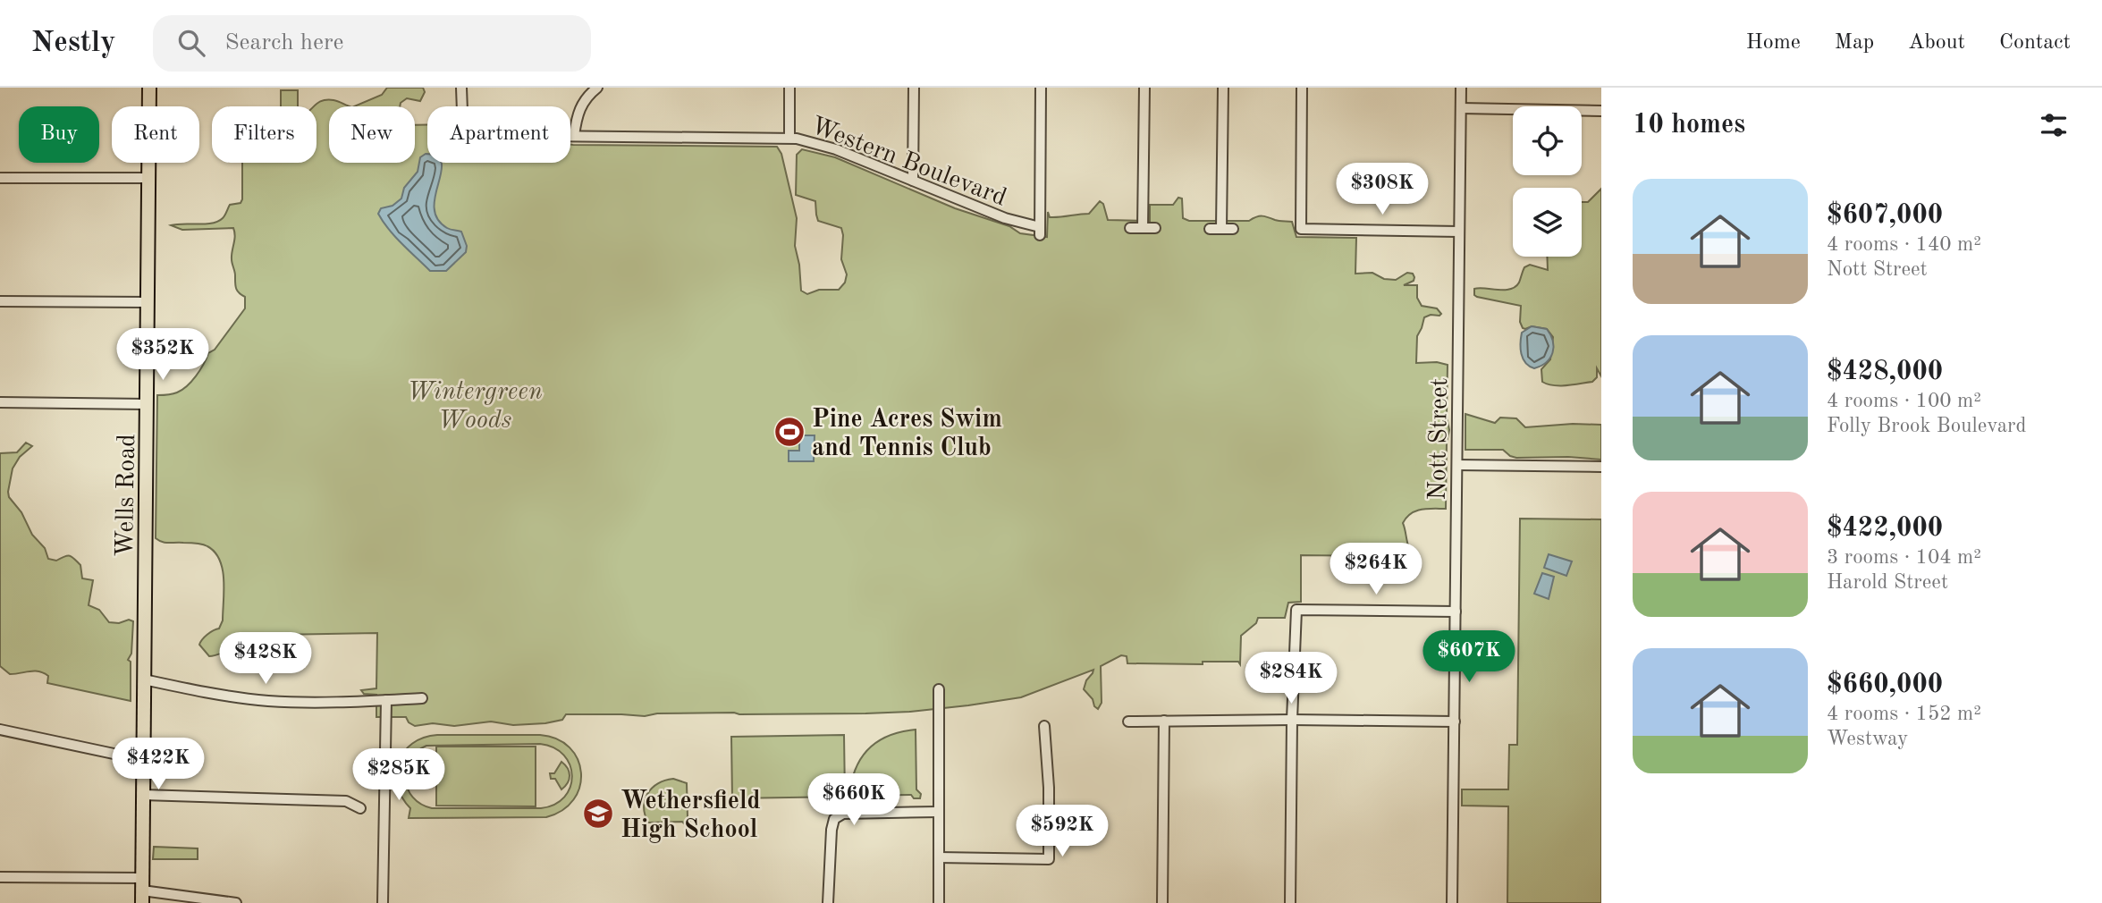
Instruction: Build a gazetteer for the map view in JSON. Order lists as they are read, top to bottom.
{
  "streets": {
    "main road": ["Wells Road"],
    "street": ["Western Boulevard", "Nott Street"]
  },
  "parks": ["Wintergreen Woods"],
  "places": {
    "sports": ["Pine Acres Swim and Tennis Club"],
    "school or university": ["Wethersfield High School"]
  },
  "page": {
    "header": "Nestly",
    "search": "Search here",
    "nav": [
      "Home",
      "Map",
      "About",
      "Contact"
    ],
    "heading": "10 homes",
    "chip": [
      "Buy",
      "Rent",
      "Filters",
      "New",
      "Apartment"
    ],
    "price": [
      "$308K",
      "$352K",
      "$264K",
      "$607K",
      "$428K",
      "$284K",
      "$422K",
      "$285K",
      "$660K",
      "$592K"
    ],
    "list": [
      {
        "name": "$607,000",
        "note": "4 rooms · 140 m² · Nott Street"
      },
      {
        "name": "$428,000",
        "note": "4 rooms · 100 m² · Folly Brook Boulevard"
      },
      {
        "name": "$422,000",
        "note": "3 rooms · 104 m² · Harold Street"
      },
      {
        "name": "$660,000",
        "note": "4 rooms · 152 m² · Westway"
      }
    ]
  }
}
